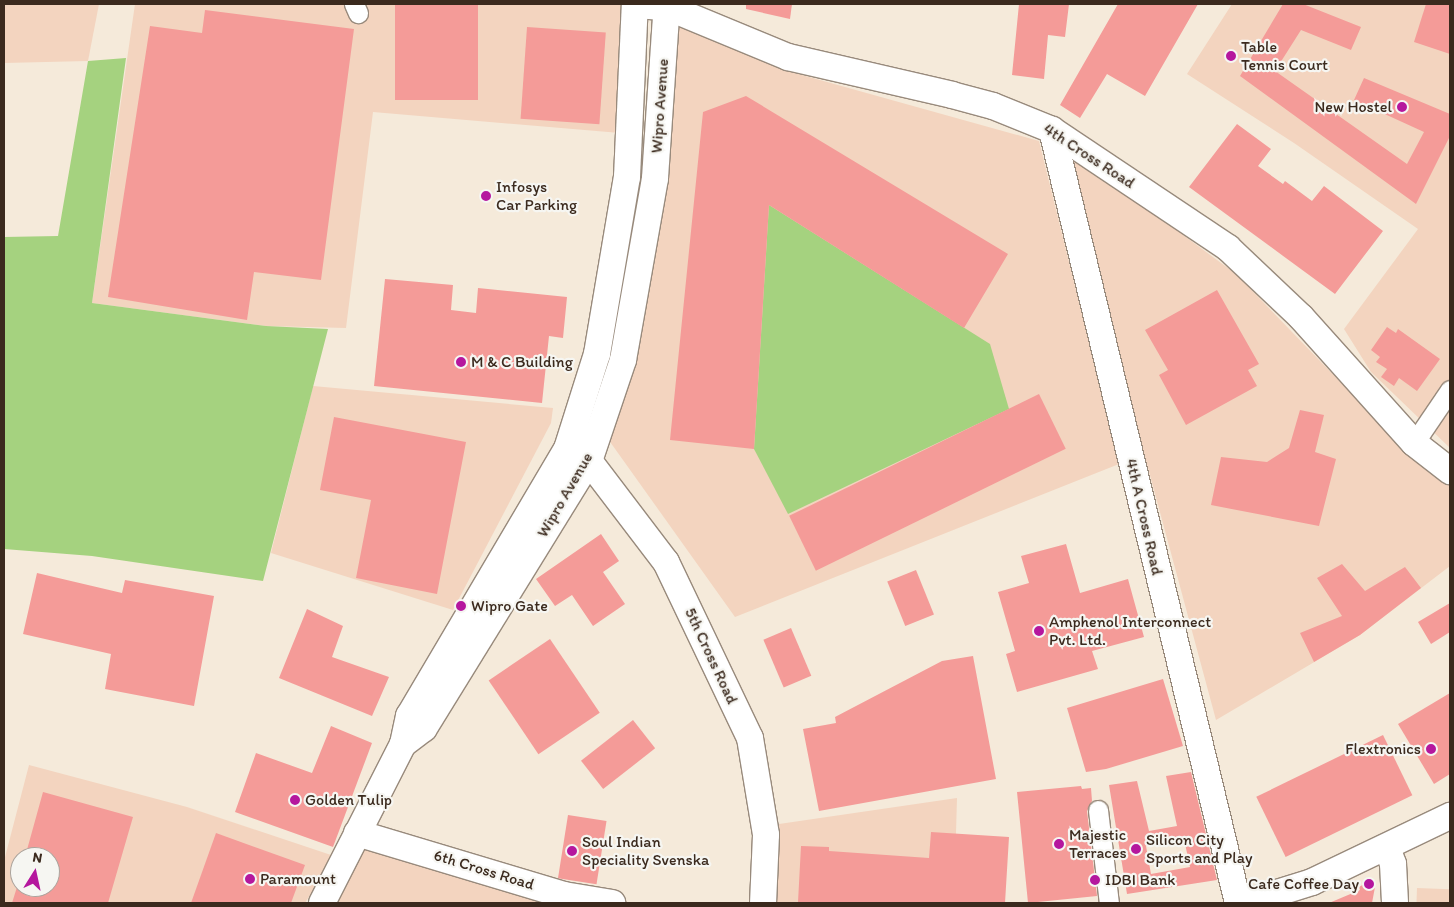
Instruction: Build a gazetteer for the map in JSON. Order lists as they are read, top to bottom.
{
  "streets": {
    "street": [
      "Wipro Avenue",
      "4th Cross Road",
      "4th A Cross Road",
      "5th Cross Road",
      "6th Cross Road"
    ]
  },
  "crossings": [
    ["Wipro Avenue", "4th Cross Road"],
    ["Wipro Avenue", "5th Cross Road"],
    ["Wipro Avenue", "6th Cross Road"],
    ["4th Cross Road", "4th A Cross Road"]
  ],
  "places": [
    "Table Tennis Court",
    "New Hostel",
    "Infosys Car Parking",
    "M & C Building",
    "Wipro Gate",
    "Amphenol Interconnect Pvt. Ltd.",
    "Flextronics",
    "Golden Tulip",
    "Majestic Terraces",
    "Silicon City Sports and Play",
    "Soul Indian Speciality Svenska",
    "Paramount",
    "IDBI Bank",
    "Cafe Coffee Day"
  ],
  "north": "top"
}
